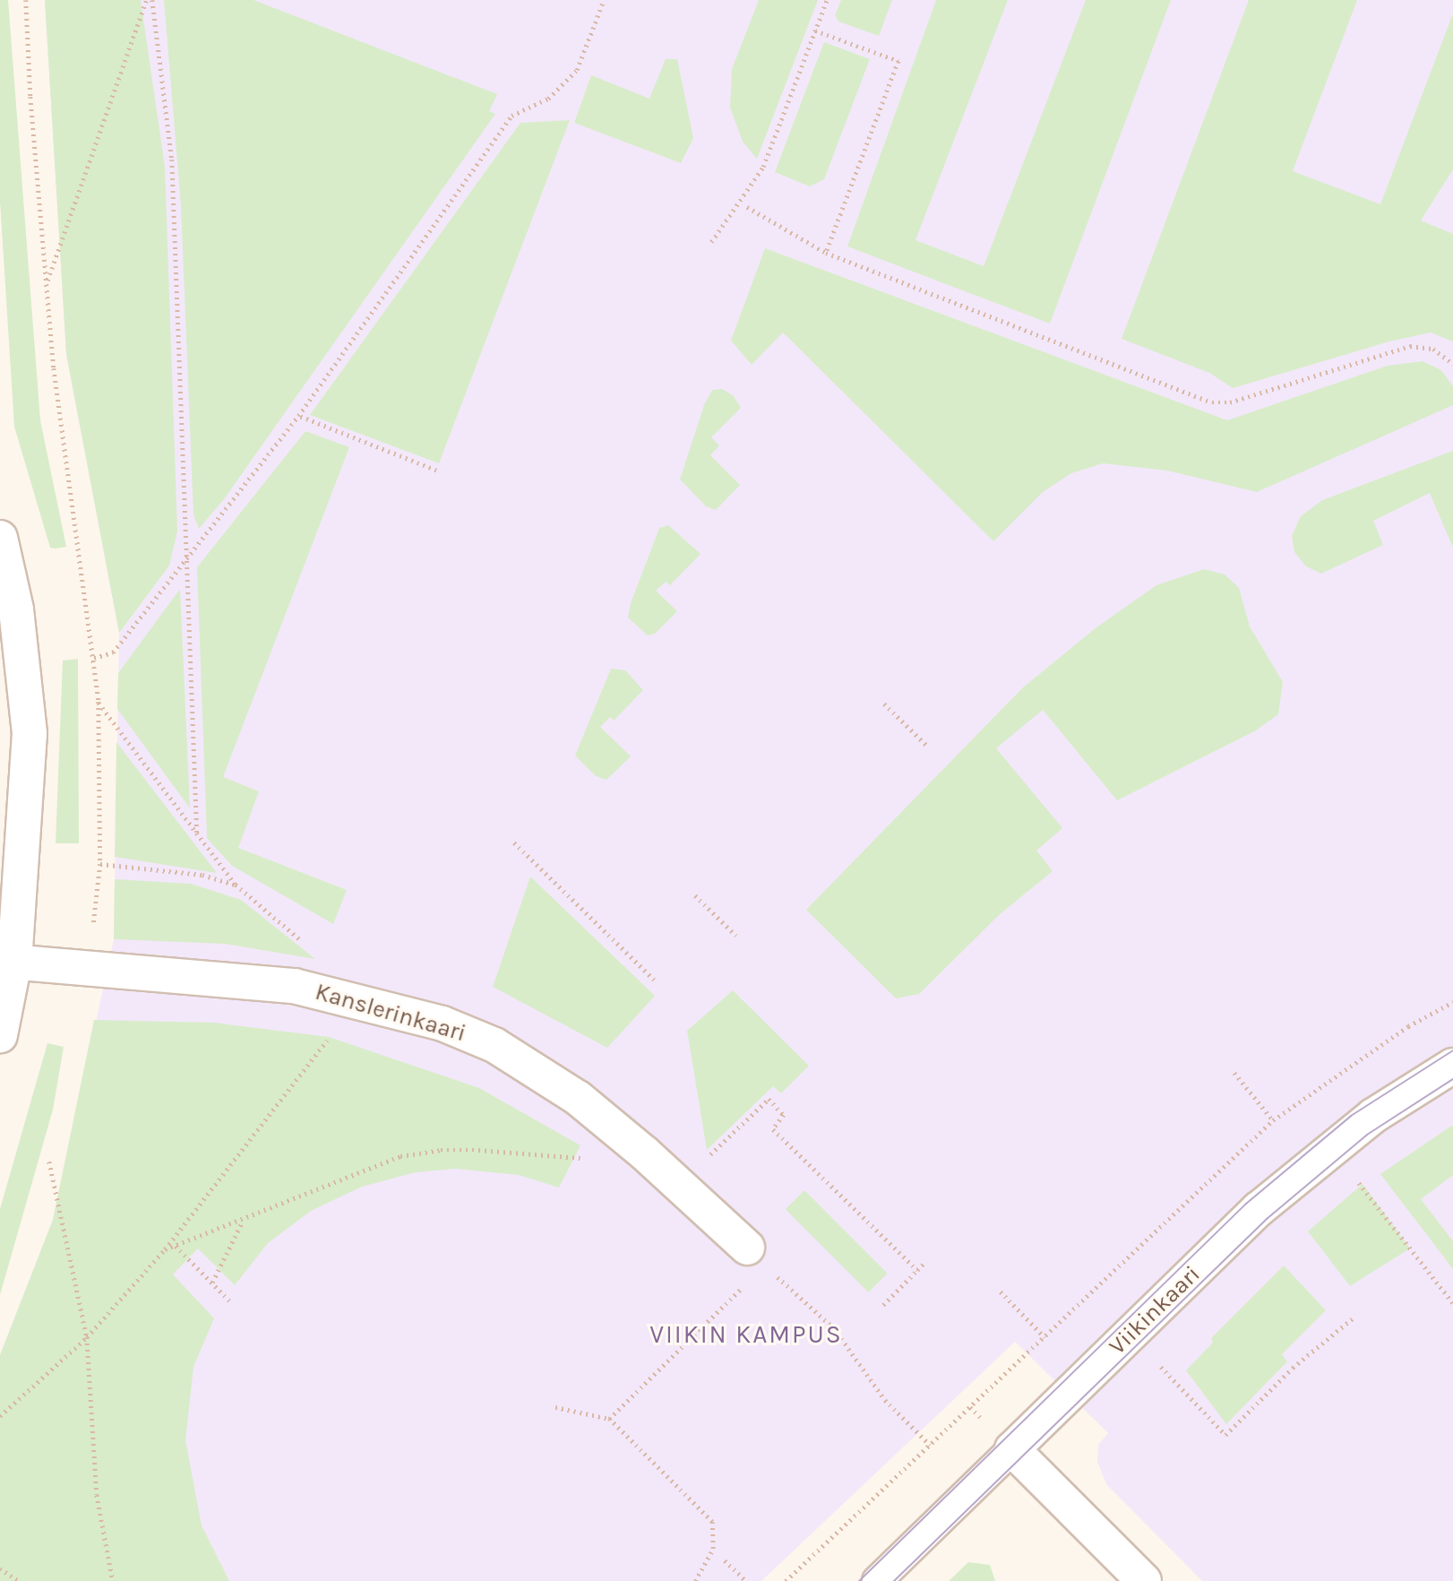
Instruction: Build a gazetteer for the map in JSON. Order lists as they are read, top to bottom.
{
  "streets": {
    "street": ["Kanslerinkaari", "Viikinkaari"]
  },
  "districts": ["VIIKIN KAMPUS"]
}
